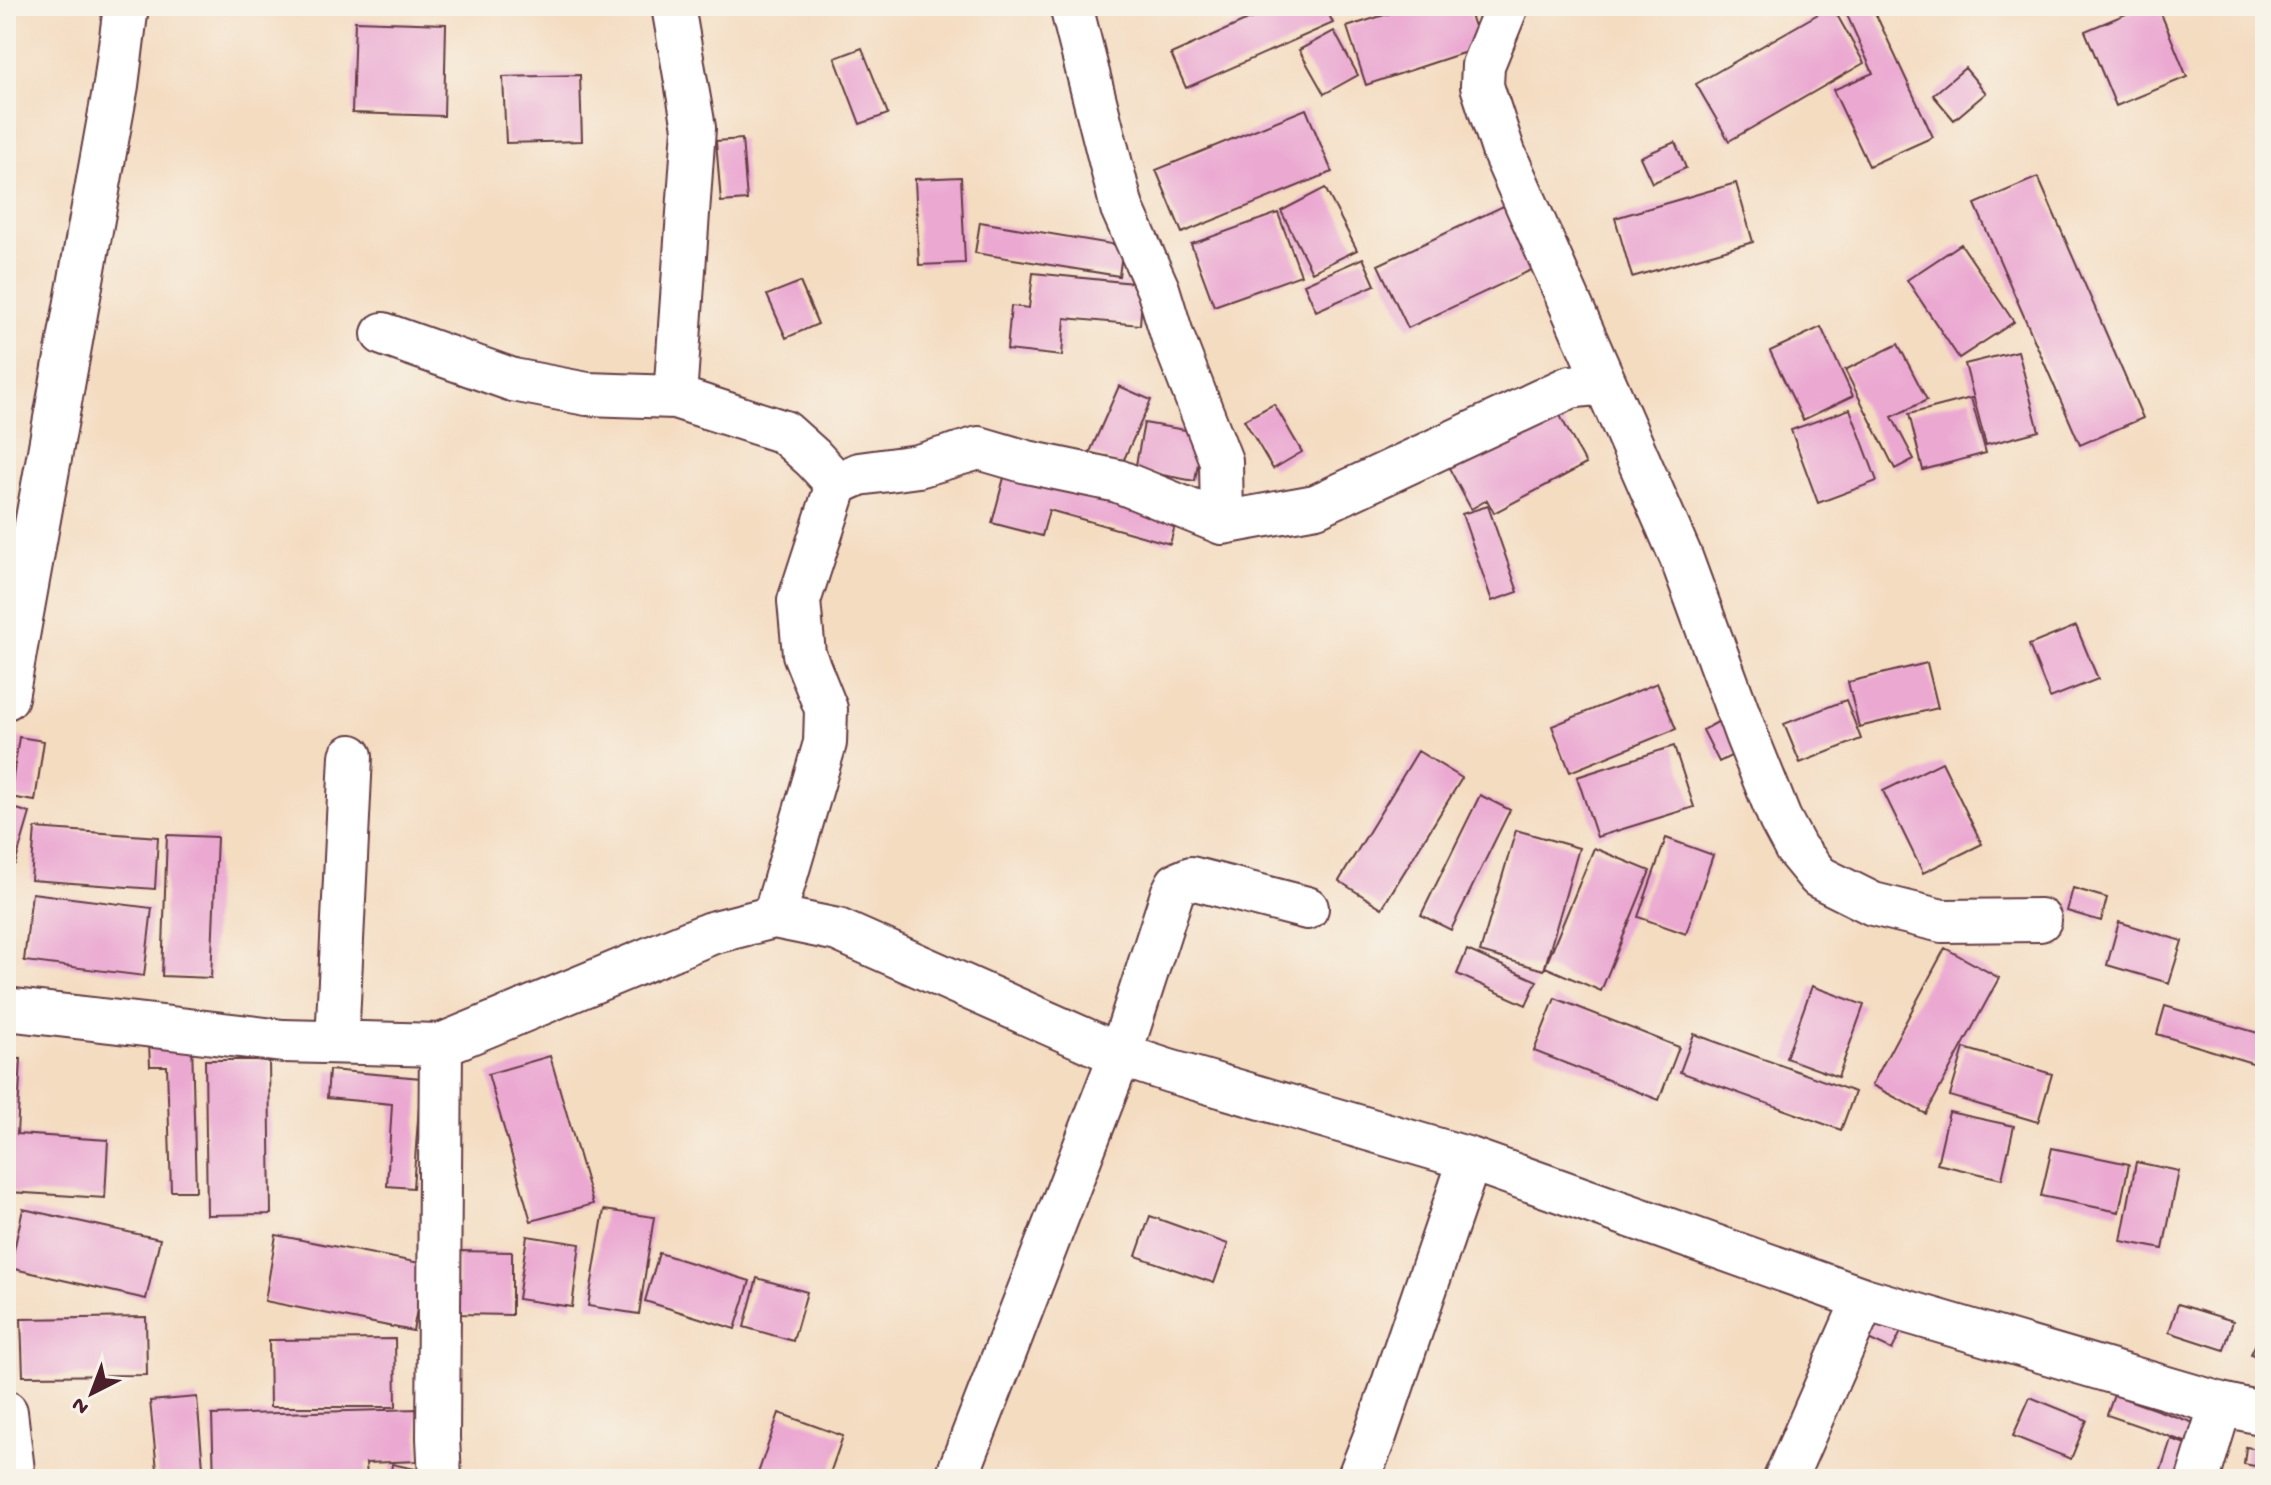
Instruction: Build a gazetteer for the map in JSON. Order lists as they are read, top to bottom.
{
  "north": "bottom left"
}
